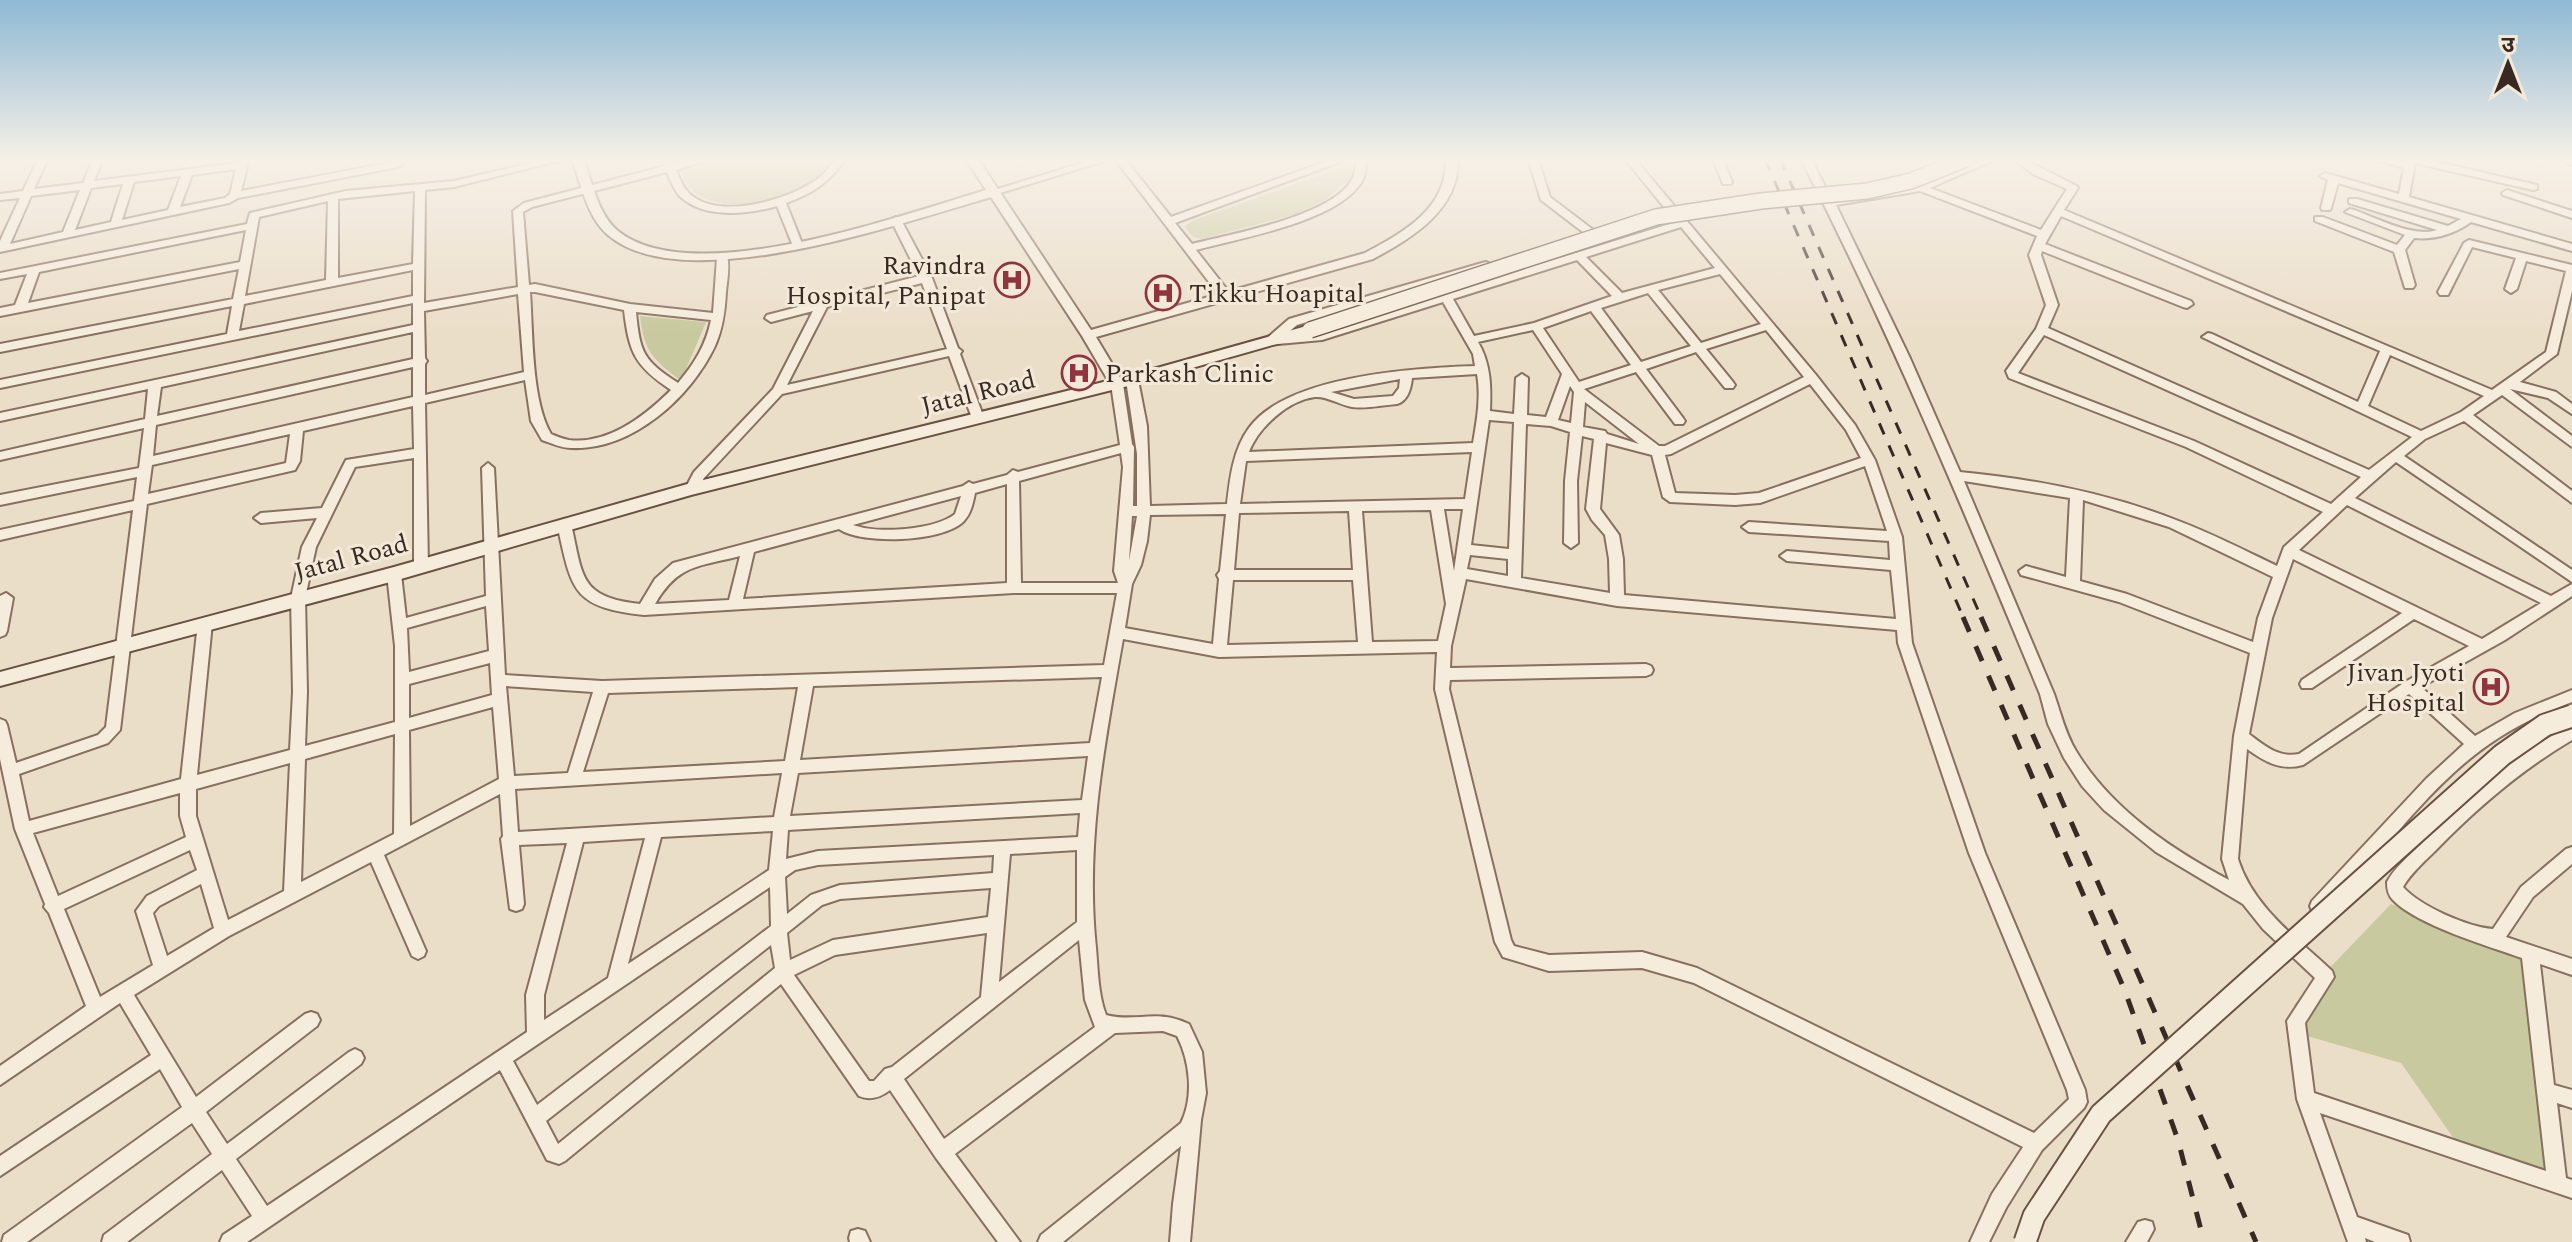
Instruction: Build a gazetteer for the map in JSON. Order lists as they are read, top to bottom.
{
  "streets": {
    "main road": ["Jatal Road"]
  },
  "places": {
    "hospital": [
      "Ravindra Hospital, Panipat",
      "Tikku Hoapital",
      "Parkash Clinic",
      "Jivan Jyoti Hospital"
    ]
  },
  "north": "top"
}
